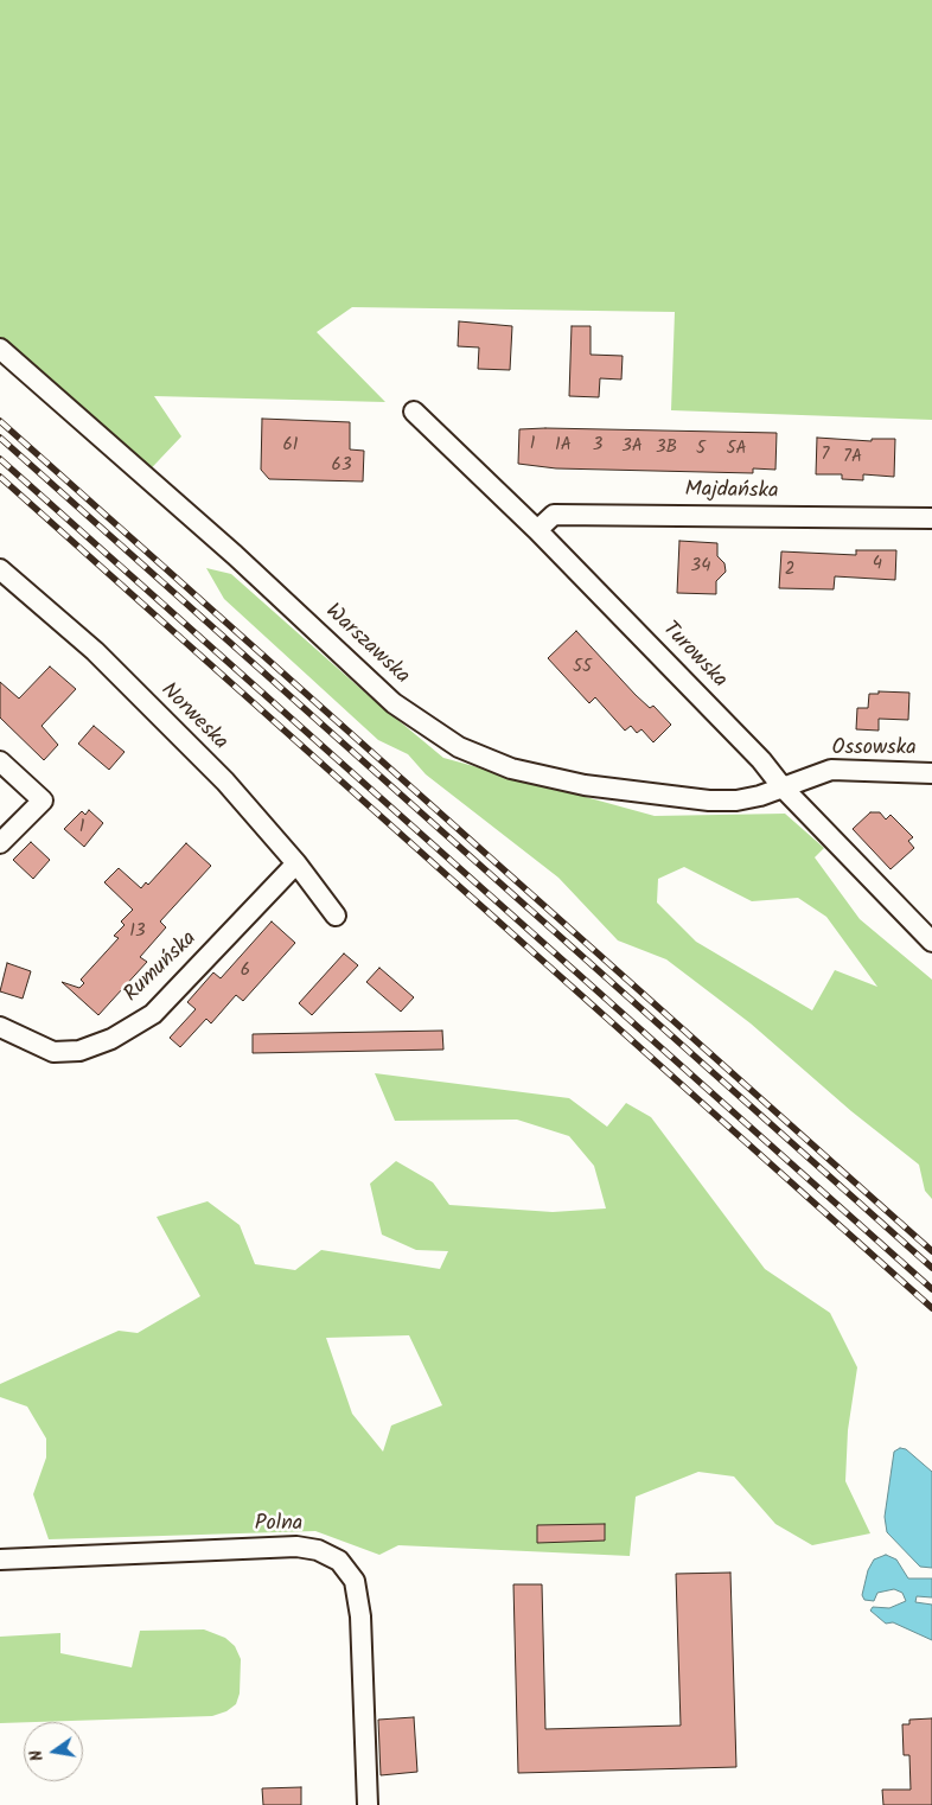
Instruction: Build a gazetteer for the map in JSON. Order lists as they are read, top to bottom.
{
  "streets": {
    "street": [
      "Majdańska",
      "Warszawska",
      "Turowska",
      "Norweska",
      "Ossowska",
      "Rumuńska",
      "Polna"
    ]
  },
  "crossings": [
    ["Majdańska", "Turowska"],
    ["Warszawska", "Turowska"],
    ["Warszawska", "Ossowska"],
    ["Turowska", "Ossowska"],
    ["Norweska", "Rumuńska"]
  ],
  "house_numbers": [
    "1",
    "61",
    "1A",
    "3",
    "3A",
    "3B",
    "5",
    "5A",
    "7",
    "7A",
    "63",
    "4",
    "34",
    "2",
    "55",
    "1",
    "13",
    "6"
  ],
  "north": "left"
}
